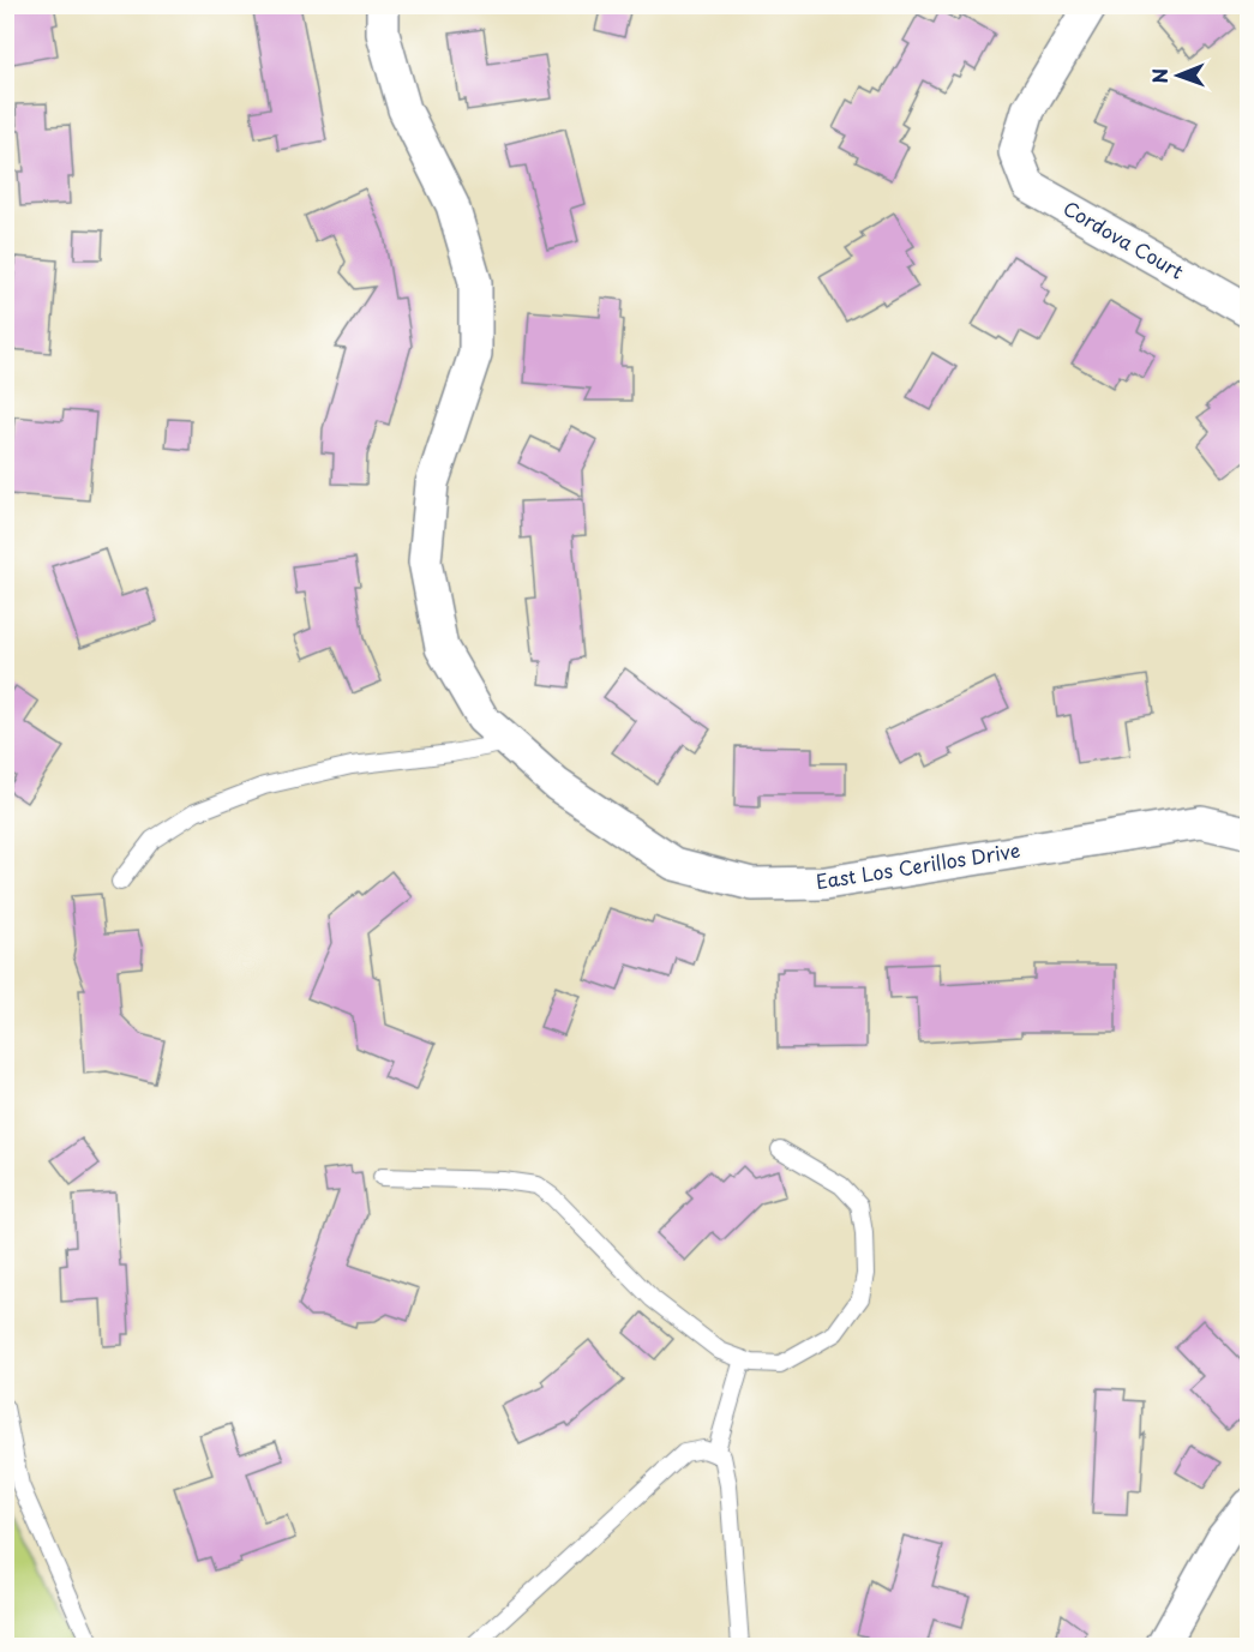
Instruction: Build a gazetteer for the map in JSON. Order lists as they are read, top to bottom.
{
  "streets": {
    "street": ["Cordova Court", "East Los Cerillos Drive"]
  },
  "north": "left"
}
